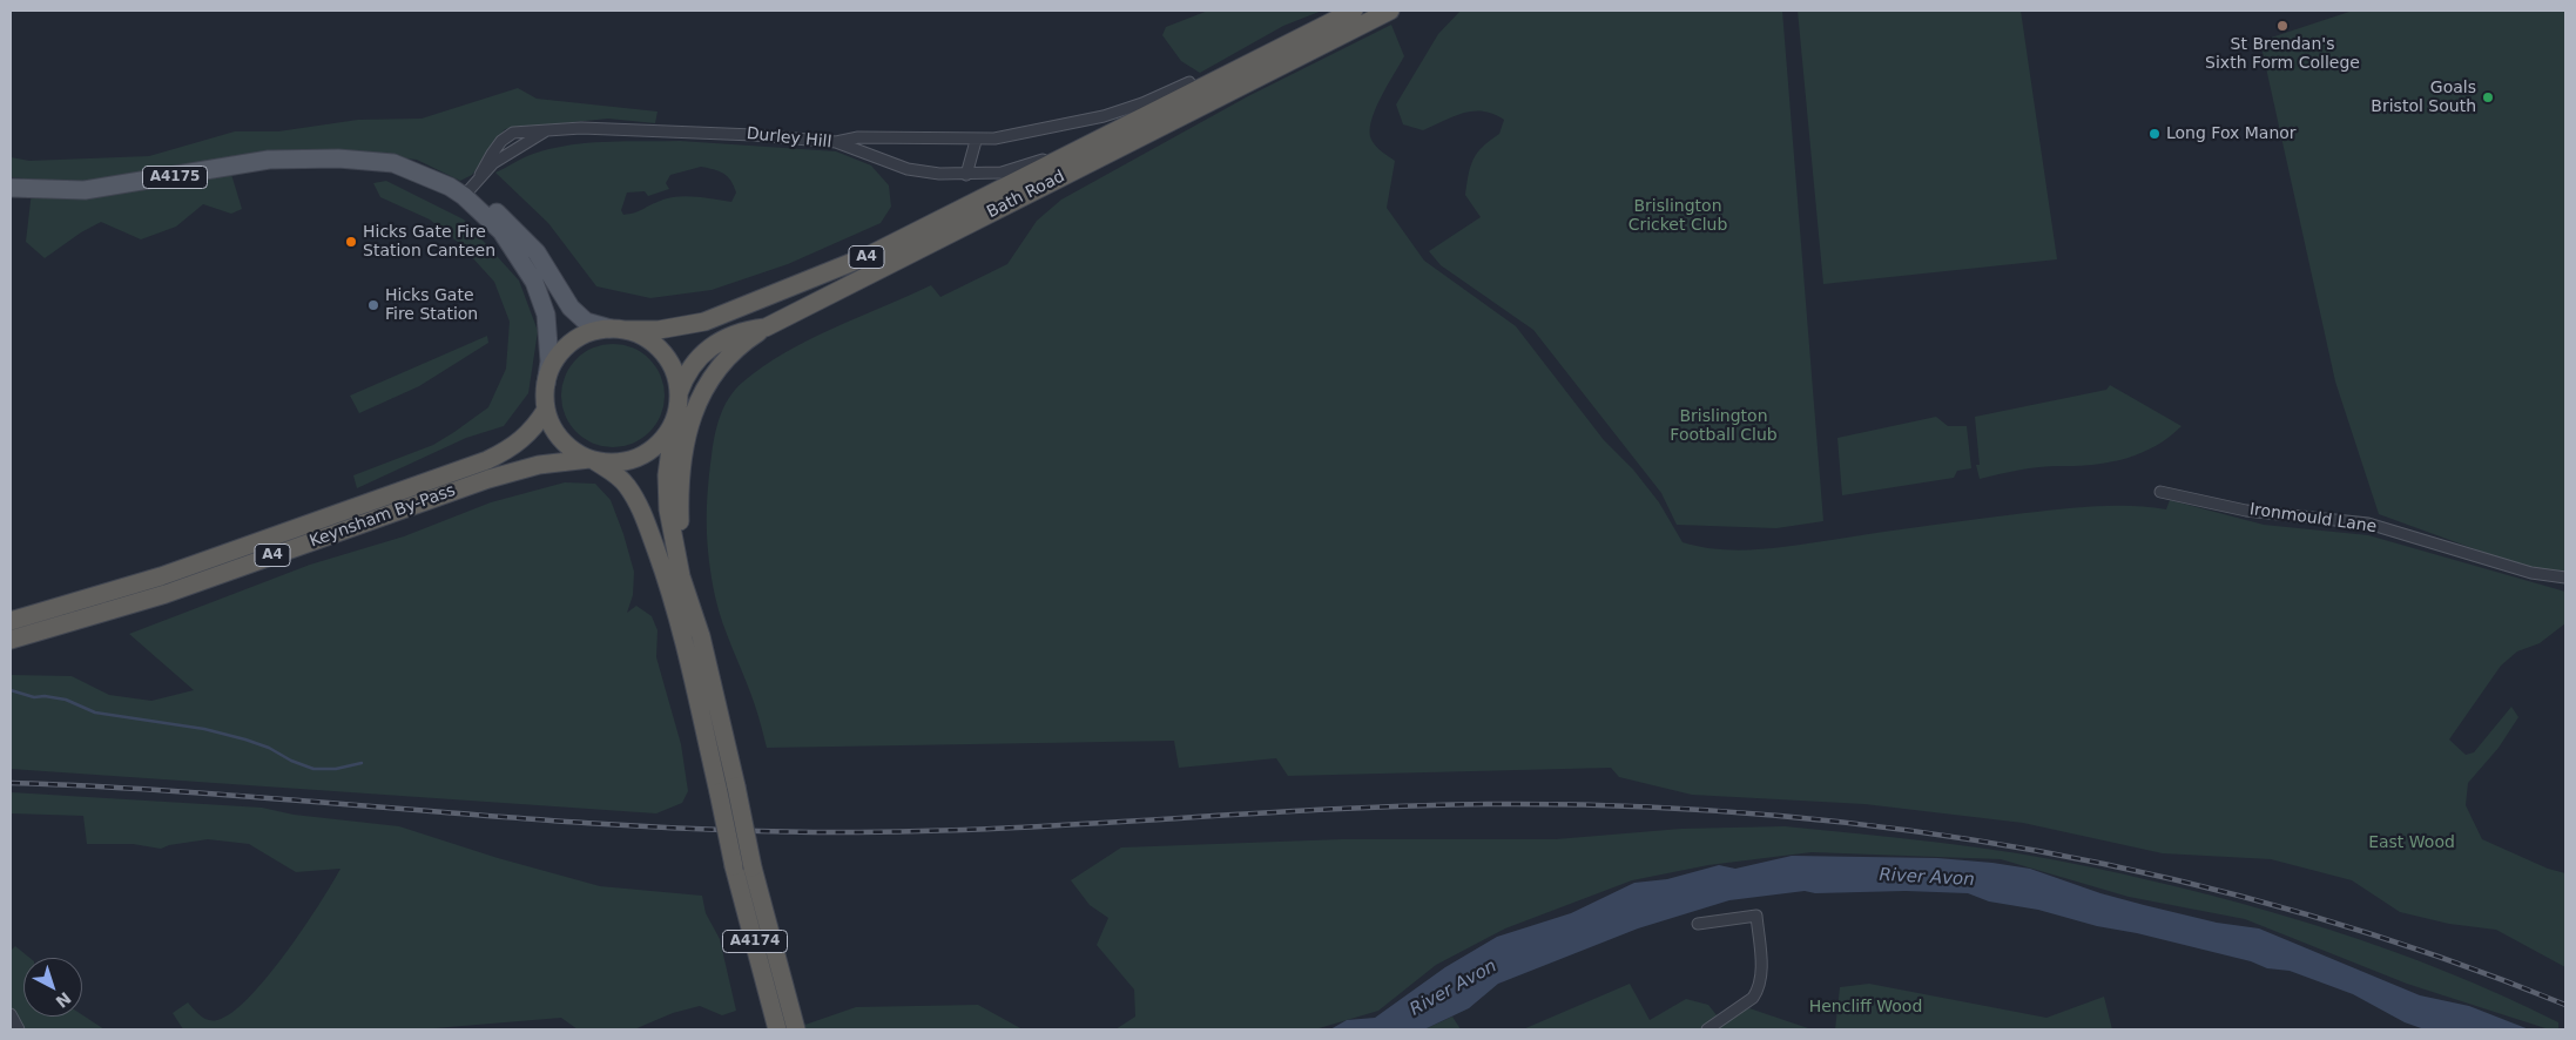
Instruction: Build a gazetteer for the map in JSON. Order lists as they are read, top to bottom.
{
  "streets": {
    "highway": [
      "Bath Road",
      "A4",
      "Keynsham By-Pass",
      "A4174"
    ],
    "main road": ["A4175"],
    "street": ["Durley Hill", "Ironmould Lane"]
  },
  "crossings": [
    ["Durley Hill", "A4175"],
    ["Durley Hill", "Bath Road"],
    ["A4175", "Bath Road"],
    ["A4175", "Keynsham By-Pass"],
    ["A4175", "A4174"],
    ["Bath Road", "Keynsham By-Pass"],
    ["Bath Road", "A4174"],
    ["Keynsham By-Pass", "A4174"]
  ],
  "water": ["River Avon"],
  "parks": [
    "Brislington Cricket Club",
    "Brislington Football Club",
    "East Wood",
    "Hencliff Wood"
  ],
  "places": [
    "St Brendan's Sixth Form College",
    "Goals Bristol South",
    "Long Fox Manor",
    "Hicks Gate Fire Station Canteen",
    "Hicks Gate Fire Station"
  ],
  "north": "bottom right"
}
